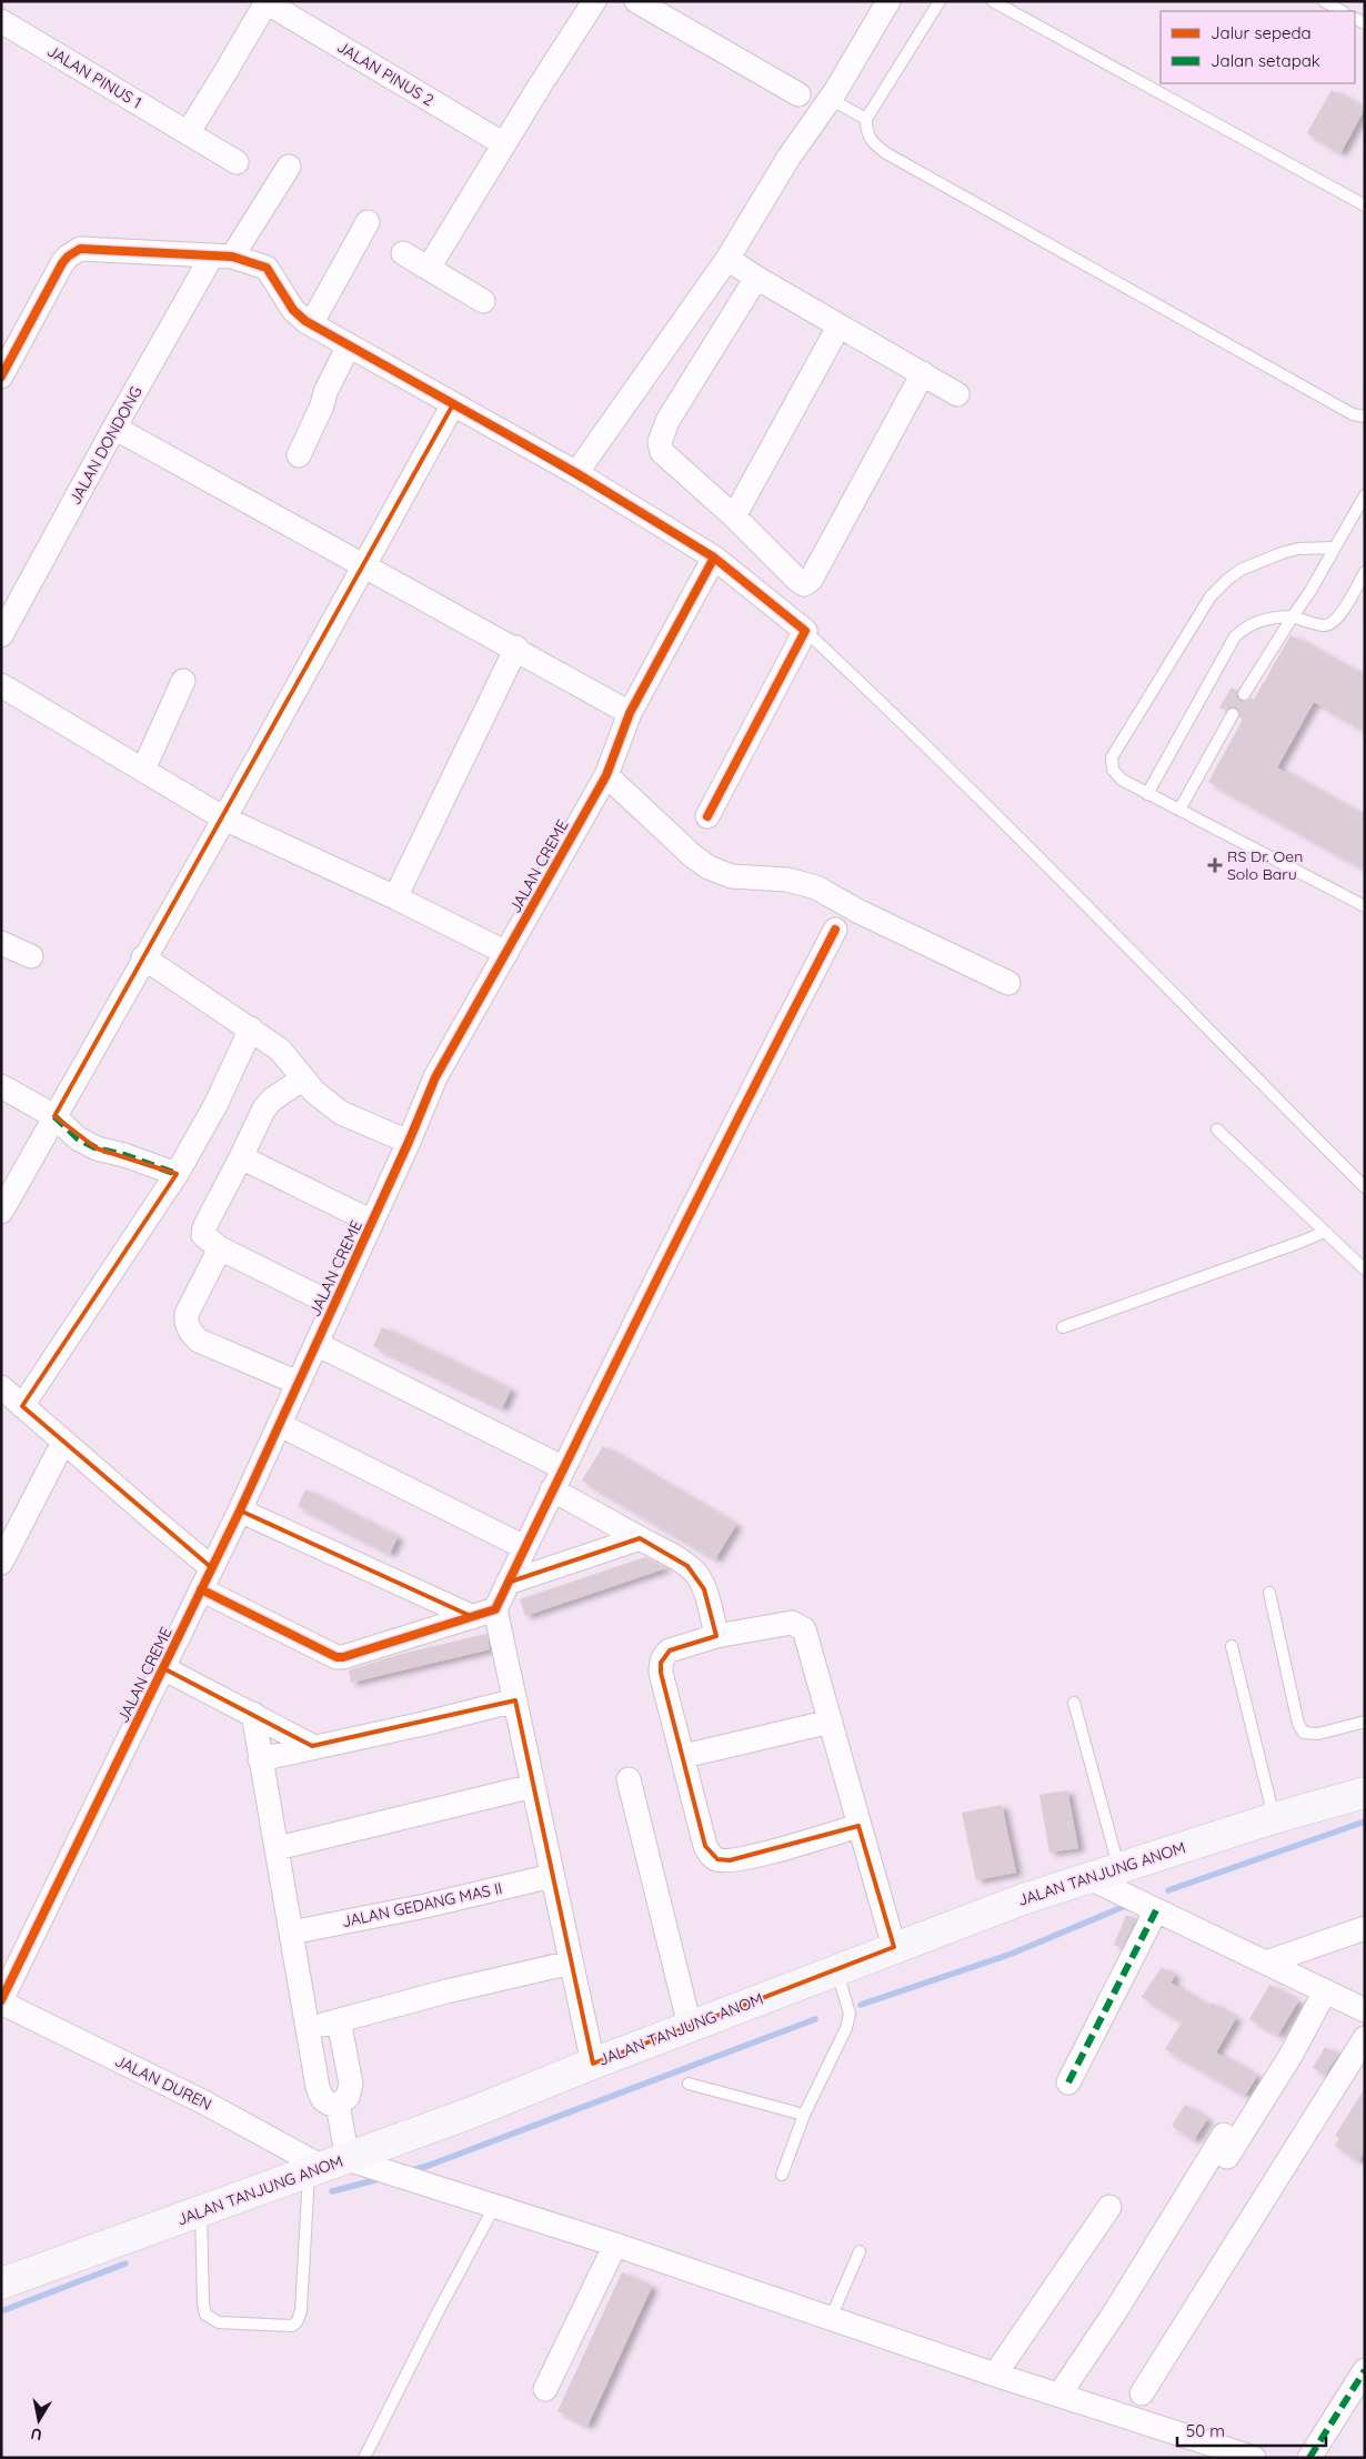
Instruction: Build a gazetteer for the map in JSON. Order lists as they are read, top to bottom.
{
  "streets": {
    "main road": ["JALAN TANJUNG ANOM"],
    "street": [
      "JALAN PINUS 2",
      "JALAN PINUS 1",
      "JALAN DONDONG",
      "JALAN CREME",
      "JALAN GEDANG MAS II",
      "JALAN DUREN"
    ]
  },
  "crossings": [
    ["JALAN PINUS 2", "JALAN PINUS 1"],
    ["JALAN CREME", "JALAN DUREN"],
    ["JALAN TANJUNG ANOM", "JALAN DUREN"]
  ],
  "places": {
    "health": ["RS Dr. Oen Solo Baru"]
  },
  "legend": ["Jalur sepeda", "Jalan setapak"],
  "scale_bar": "50 m",
  "north": "bottom"
}
